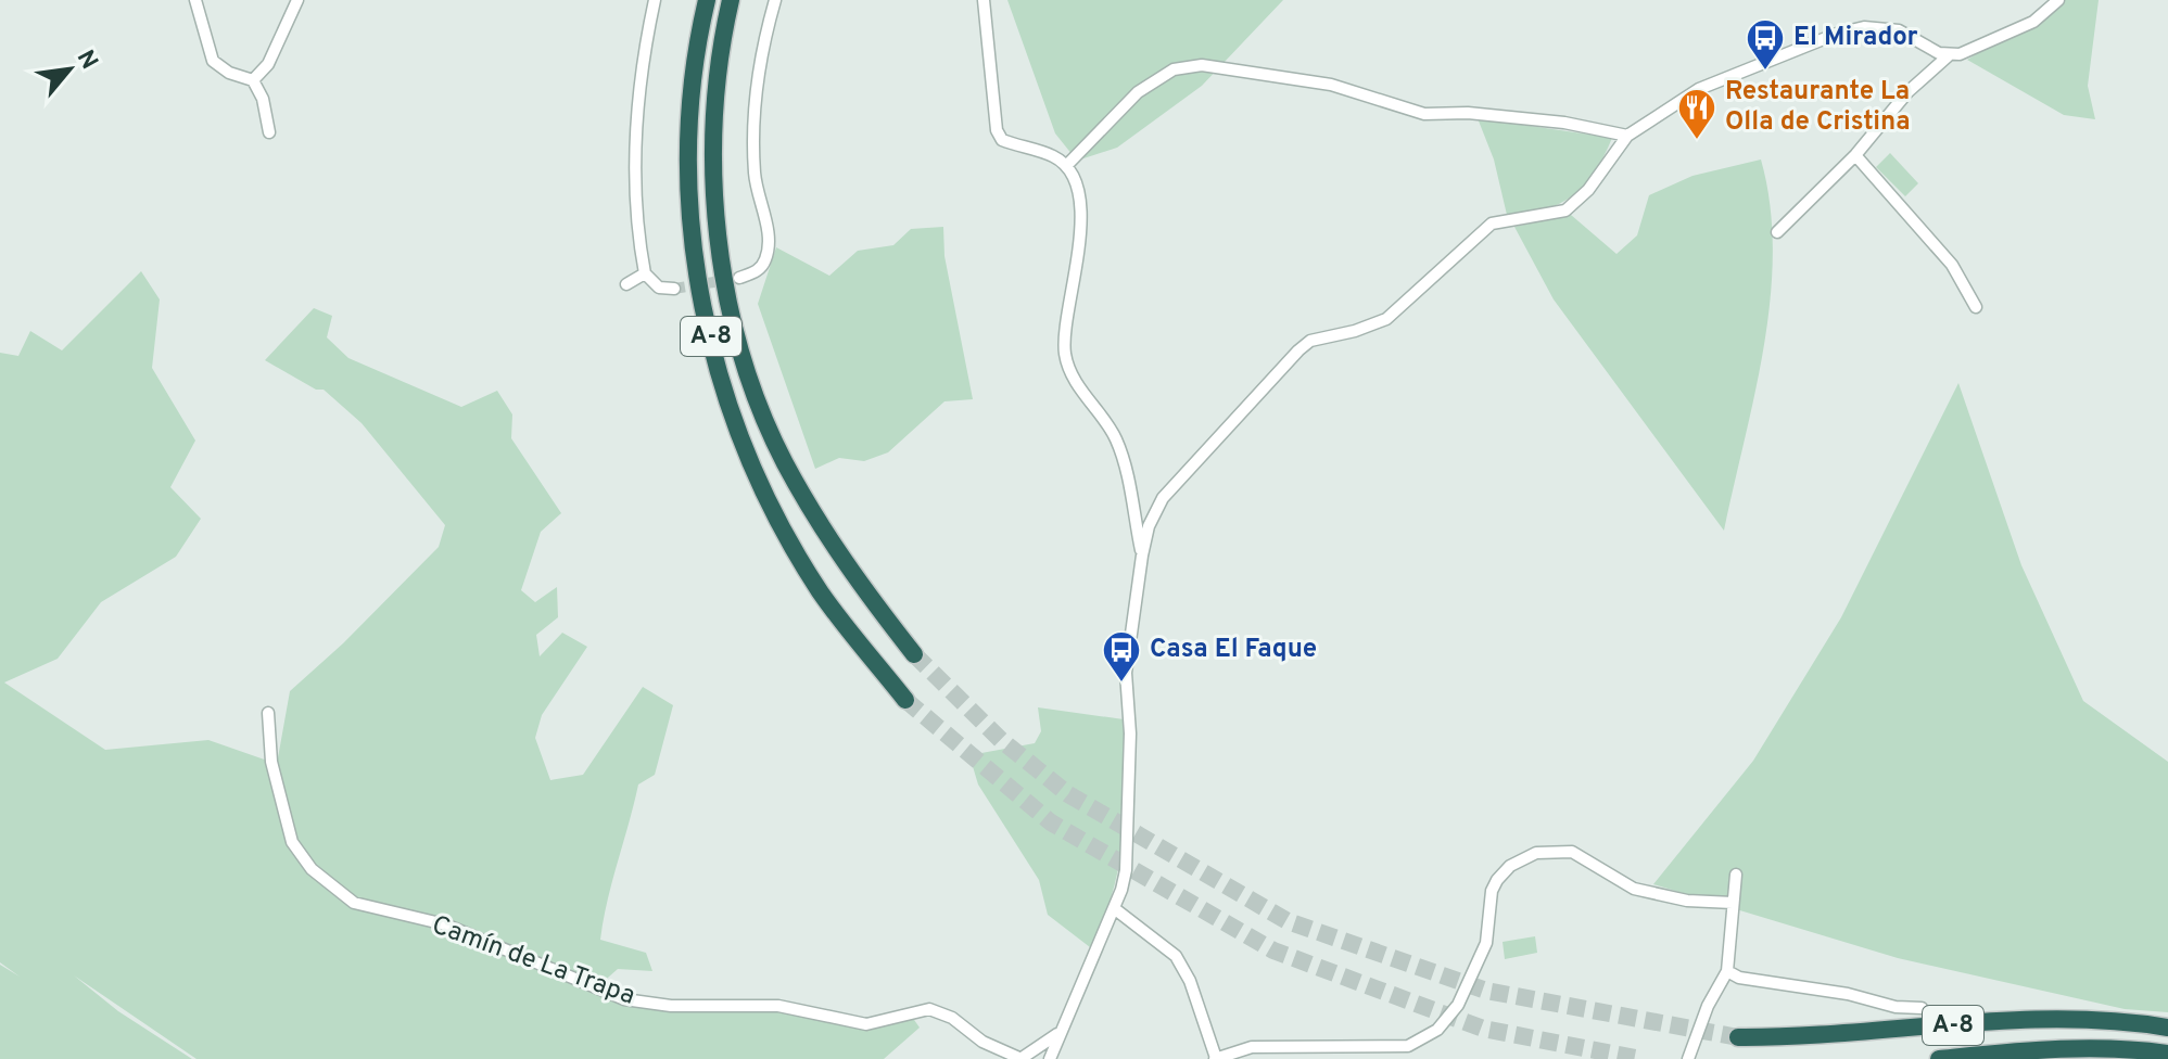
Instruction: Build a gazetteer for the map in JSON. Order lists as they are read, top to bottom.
{
  "streets": {
    "highway": ["A-8"],
    "street": ["Camín de La Trapa"]
  },
  "places": {
    "bus stop": ["El Mirador", "Casa El Faque"],
    "restaurant": ["Restaurante La Olla de Cristina"]
  },
  "north": "top right"
}
